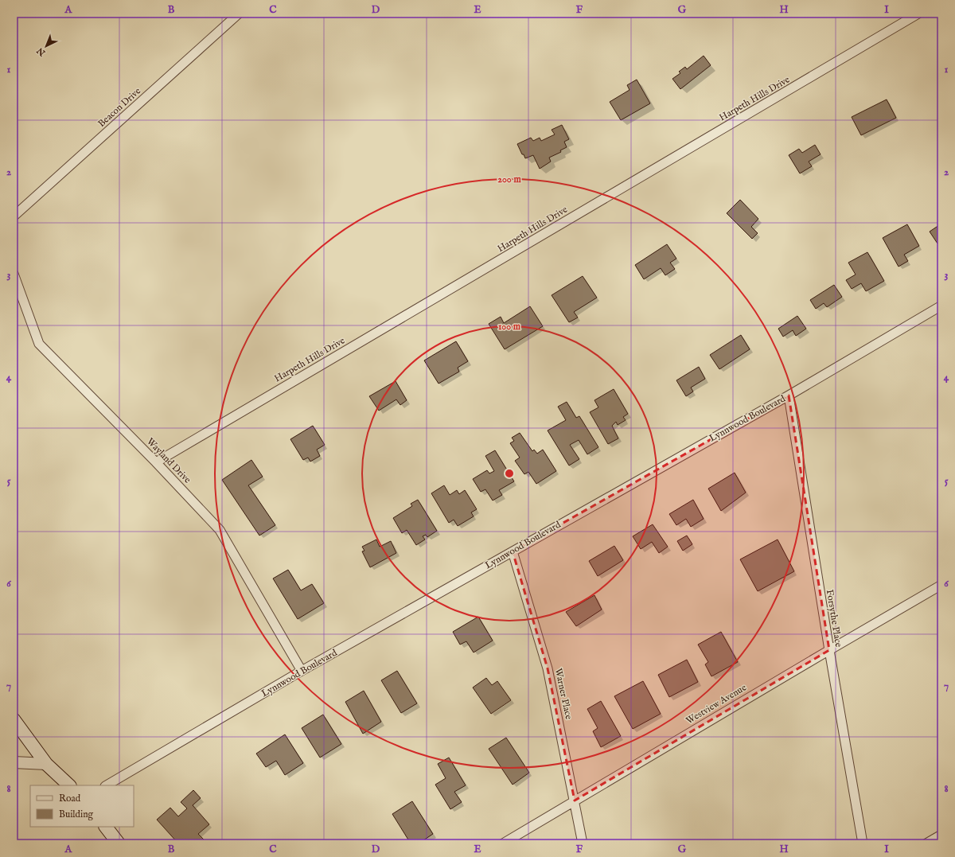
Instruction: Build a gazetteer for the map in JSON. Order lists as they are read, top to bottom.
{
  "streets": {
    "street": [
      "Harpeth Hills Drive",
      "Beacon Drive",
      "Lynnwood Boulevard",
      "Wayland Drive",
      "Forsythe Place",
      "Warner Place",
      "Westview Avenue"
    ]
  },
  "crossings": [
    ["Harpeth Hills Drive", "Wayland Drive"],
    ["Lynnwood Boulevard", "Wayland Drive"],
    ["Lynnwood Boulevard", "Forsythe Place"],
    ["Lynnwood Boulevard", "Warner Place"],
    ["Forsythe Place", "Westview Avenue"],
    ["Warner Place", "Westview Avenue"]
  ],
  "legend": ["Road", "Building"],
  "north": "bottom left",
  "grid": {
    "columns": [
      "A",
      "B",
      "C",
      "D",
      "E",
      "F",
      "G",
      "H",
      "I"
    ],
    "rows": [
      "1",
      "2",
      "3",
      "4",
      "5",
      "6",
      "7",
      "8"
    ]
  },
  "rings": ["200 m", "100 m"]
}
